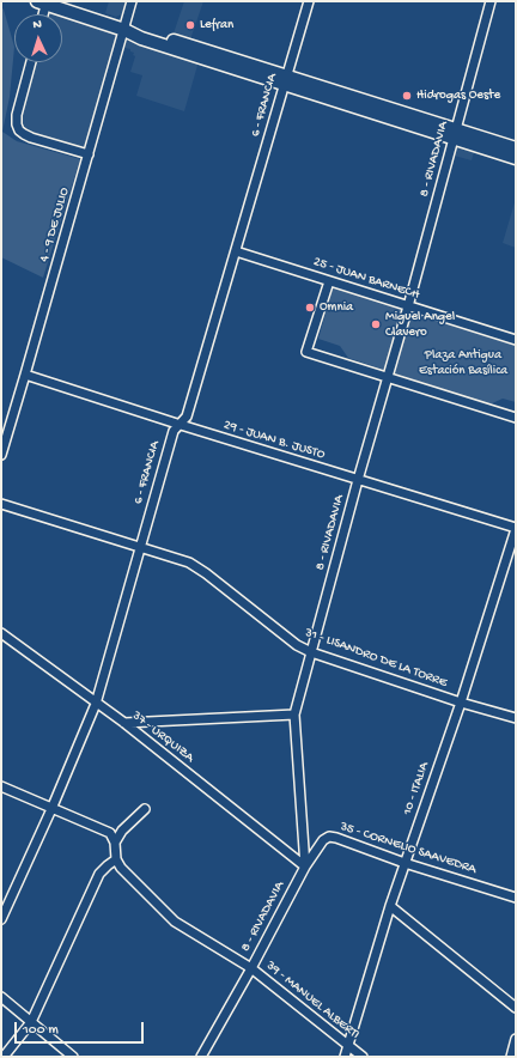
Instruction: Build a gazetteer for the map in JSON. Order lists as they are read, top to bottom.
{
  "streets": {
    "street": [
      "6 - FRANCIA",
      "8 - RIVADAVIA",
      "4 - 9 DE JULIO",
      "25 - JUAN BARNECH",
      "29 - JUAN B. JUSTO",
      "31 - LISANDRO DE LA TORRE",
      "37 - URQUIZA",
      "10 - ITALIA",
      "35 - CORNELIO SAAVEDRA",
      "39 - MANUEL ALBERTI"
    ]
  },
  "crossings": [
    ["6 - FRANCIA", "25 - JUAN BARNECH"],
    ["6 - FRANCIA", "29 - JUAN B. JUSTO"],
    ["6 - FRANCIA", "31 - LISANDRO DE LA TORRE"],
    ["6 - FRANCIA", "37 - URQUIZA"],
    ["8 - RIVADAVIA", "25 - JUAN BARNECH"],
    ["8 - RIVADAVIA", "29 - JUAN B. JUSTO"],
    ["8 - RIVADAVIA", "31 - LISANDRO DE LA TORRE"],
    ["8 - RIVADAVIA", "37 - URQUIZA"],
    ["8 - RIVADAVIA", "35 - CORNELIO SAAVEDRA"],
    ["8 - RIVADAVIA", "39 - MANUEL ALBERTI"],
    ["4 - 9 DE JULIO", "29 - JUAN B. JUSTO"],
    ["29 - JUAN B. JUSTO", "10 - ITALIA"],
    ["31 - LISANDRO DE LA TORRE", "10 - ITALIA"],
    ["37 - URQUIZA", "35 - CORNELIO SAAVEDRA"],
    ["10 - ITALIA", "35 - CORNELIO SAAVEDRA"],
    ["10 - ITALIA", "39 - MANUEL ALBERTI"]
  ],
  "parks": ["Plaza Antigua Estación Basílica"],
  "places": [
    "Lefran",
    "Hidrogas Oeste",
    "Omnia",
    "Miguel Angel Clavero"
  ],
  "scale_bar": "100 m",
  "north": "top"
}
